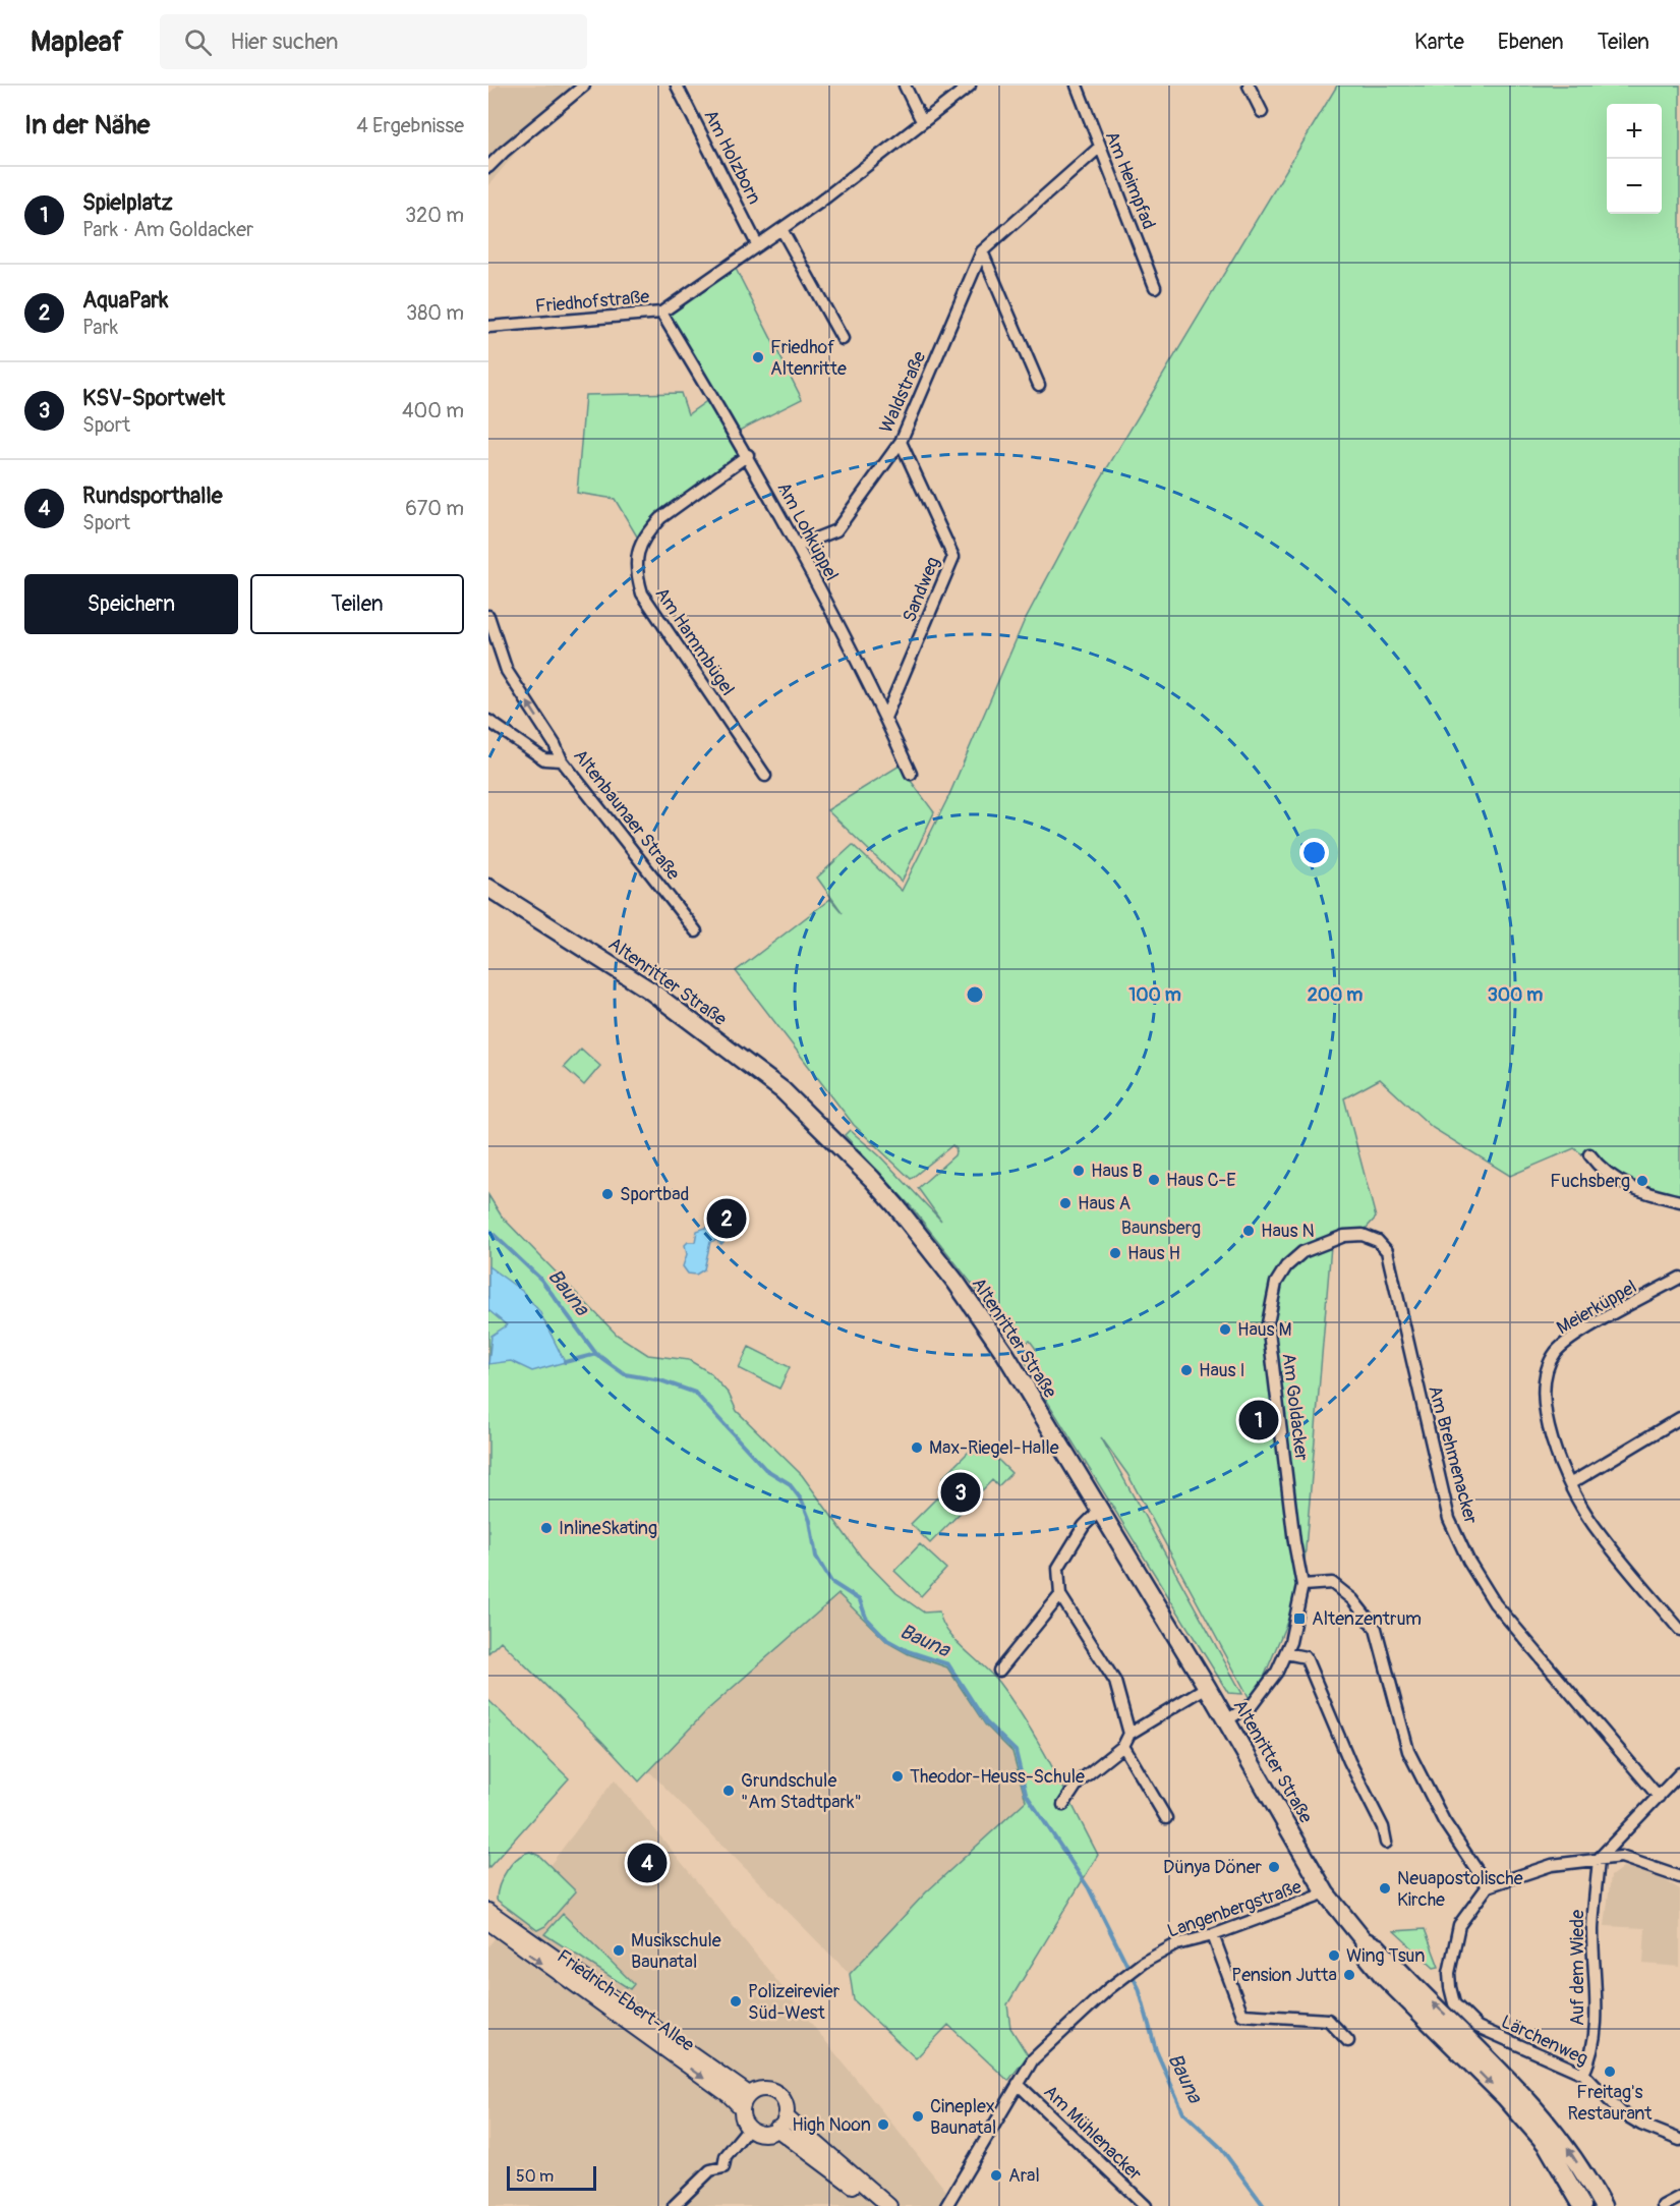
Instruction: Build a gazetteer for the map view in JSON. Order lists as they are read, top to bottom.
{
  "streets": {
    "main road": ["Altenritter Straße"],
    "street": [
      "Am Holzborn",
      "Am Heimpfad",
      "Friedhofstraße",
      "Waldstraße",
      "Am Lohküppel",
      "Sandweg",
      "Am Hammbügel",
      "Altenbaunaer Straße",
      "Meierküppel",
      "Am Goldacker",
      "Am Brehmenacker",
      "Langenbergstraße",
      "Auf dem Wiede",
      "Friedrich-Ebert-Allee",
      "Lärchenweg",
      "Am Mühlenacker"
    ]
  },
  "crossings": [
    ["Am Holzborn", "Friedhofstraße"],
    ["Am Heimpfad", "Waldstraße"],
    ["Friedhofstraße", "Am Lohküppel"],
    ["Waldstraße", "Am Lohküppel"],
    ["Waldstraße", "Sandweg"],
    ["Am Lohküppel", "Sandweg"],
    ["Am Lohküppel", "Am Hammbügel"],
    ["Altenritter Straße", "Am Goldacker"],
    ["Altenritter Straße", "Langenbergstraße"],
    ["Am Goldacker", "Am Brehmenacker"],
    ["Langenbergstraße", "Am Mühlenacker"],
    ["Auf dem Wiede", "Lärchenweg"]
  ],
  "one_way": ["Altenbaunaer Straße"],
  "water": ["Bauna"],
  "parks": ["Baunsberg"],
  "places": {
    "other": [
      "Friedhof Altenritte",
      "Haus B",
      "Haus C-E",
      "Fuchsberg",
      "Sportbad",
      "Haus A",
      "Haus N",
      "Haus H",
      "Haus M",
      "Haus I",
      "Max-Riegel-Halle",
      "InlineSkating",
      "Theodor-Heuss-Schule",
      "Grundschule \"Am Stadtpark\"",
      "Dünya Döner",
      "Neuapostolische Kirche",
      "Musikschule Baunatal",
      "Wing Tsun",
      "Pension Jutta",
      "Polizeirevier Süd-West",
      "Freitag's Restaurant",
      "Cineplex Baunatal",
      "High Noon",
      "Aral"
    ],
    "transit": ["Altenzentrum"]
  },
  "scale_bar": "50 m",
  "page": {
    "header": "Mapleaf",
    "search": "Hier suchen",
    "nav": ["Karte", "Ebenen", "Teilen"],
    "heading": ["In der Nähe", "4 Ergebnisse"],
    "map_buttons": ["+", "−"],
    "list": [
      {
        "mark": "1",
        "name": "Spielplatz",
        "note": "Park · Am Goldacker",
        "value": "320 m"
      },
      {
        "mark": "2",
        "name": "AquaPark",
        "note": "Park",
        "value": "380 m"
      },
      {
        "mark": "3",
        "name": "KSV-Sportwelt",
        "note": "Sport",
        "value": "400 m"
      },
      {
        "mark": "4",
        "name": "Rundsporthalle",
        "note": "Sport",
        "value": "670 m"
      }
    ],
    "buttons": ["Speichern", "Teilen"],
    "pins": [
      "2",
      "1",
      "3",
      "4"
    ],
    "scale": "50 m"
  },
  "rings": ["100 m", "200 m", "300 m"]
}
